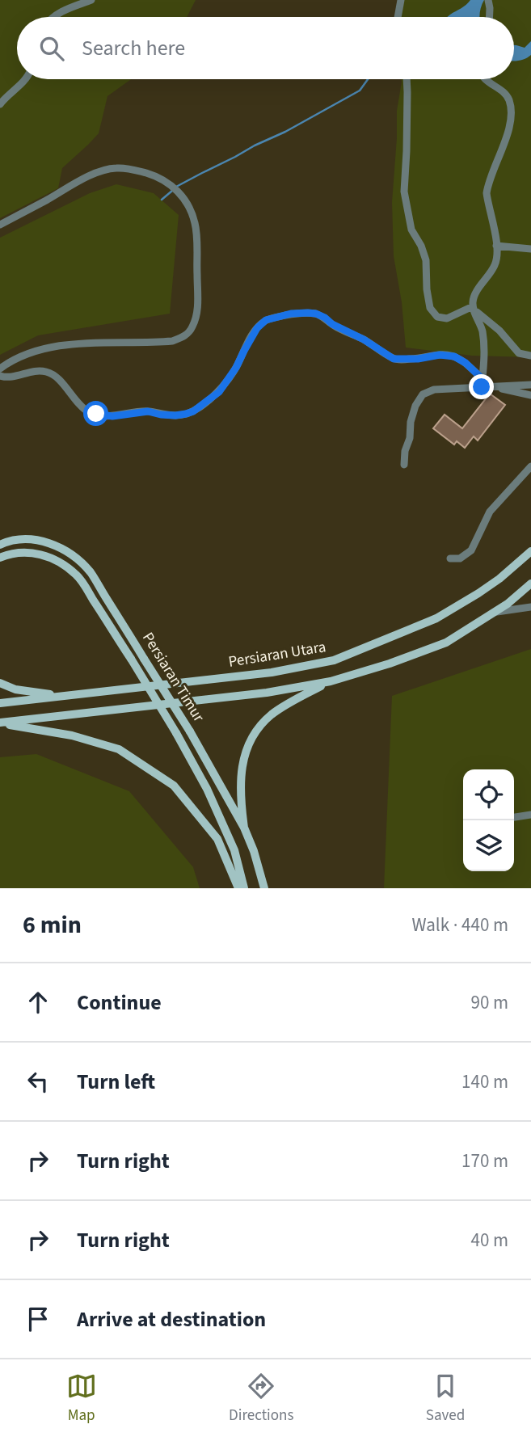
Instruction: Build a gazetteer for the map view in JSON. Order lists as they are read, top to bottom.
{
  "streets": {
    "main road": ["Persiaran Utara", "Persiaran Timur"]
  },
  "page": {
    "search": "Search here",
    "heading": ["6 min", "Walk · 440 m"],
    "list": [
      ["Continue", "90 m"],
      ["Turn left", "140 m"],
      ["Turn right", "170 m"],
      ["Turn right", "40 m"],
      "Arrive at destination"
    ],
    "nav": ["Map", "Directions", "Saved"]
  }
}
